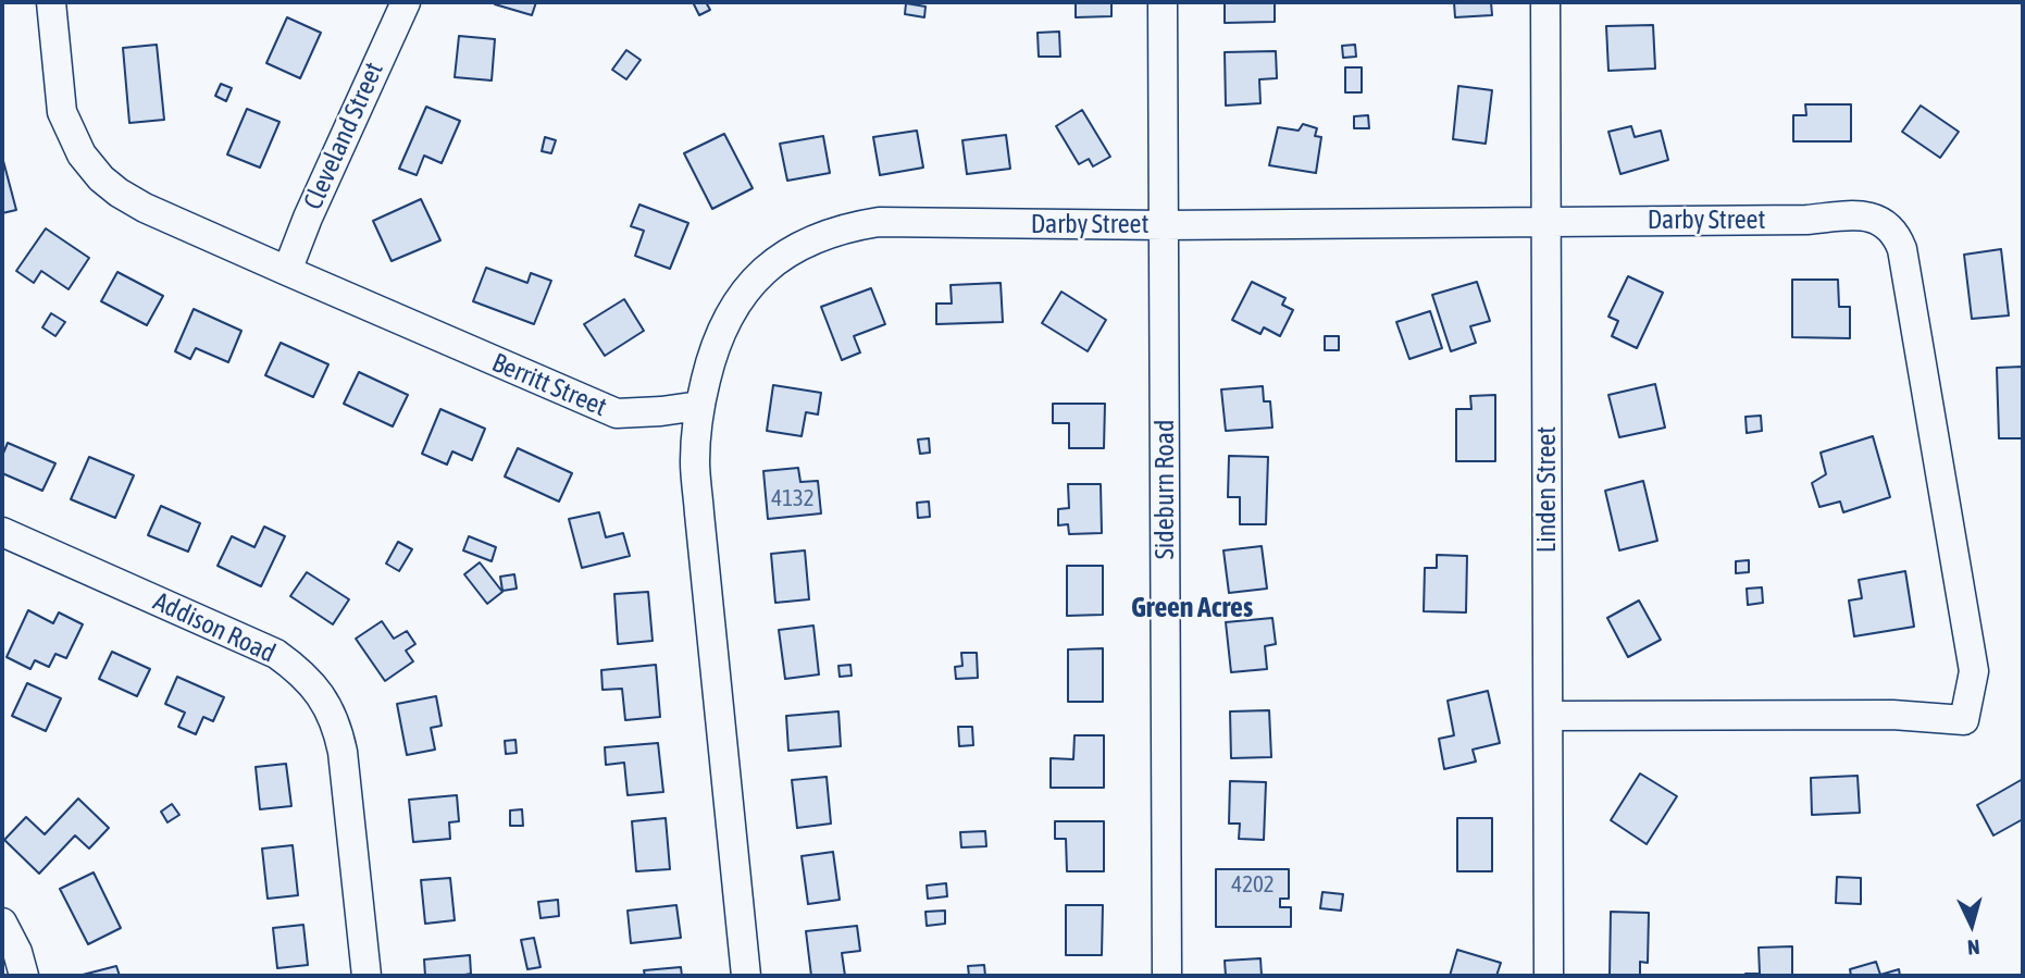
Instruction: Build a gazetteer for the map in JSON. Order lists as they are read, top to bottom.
{
  "streets": {
    "street": [
      "Cleveland Street",
      "Darby Street",
      "Berritt Street",
      "Sideburn Road",
      "Linden Street",
      "Addison Road"
    ]
  },
  "crossings": [
    ["Cleveland Street", "Berritt Street"],
    ["Darby Street", "Berritt Street"],
    ["Darby Street", "Sideburn Road"],
    ["Darby Street", "Linden Street"]
  ],
  "districts": ["Green Acres"],
  "house_numbers": ["4132", "4202"],
  "north": "bottom"
}
